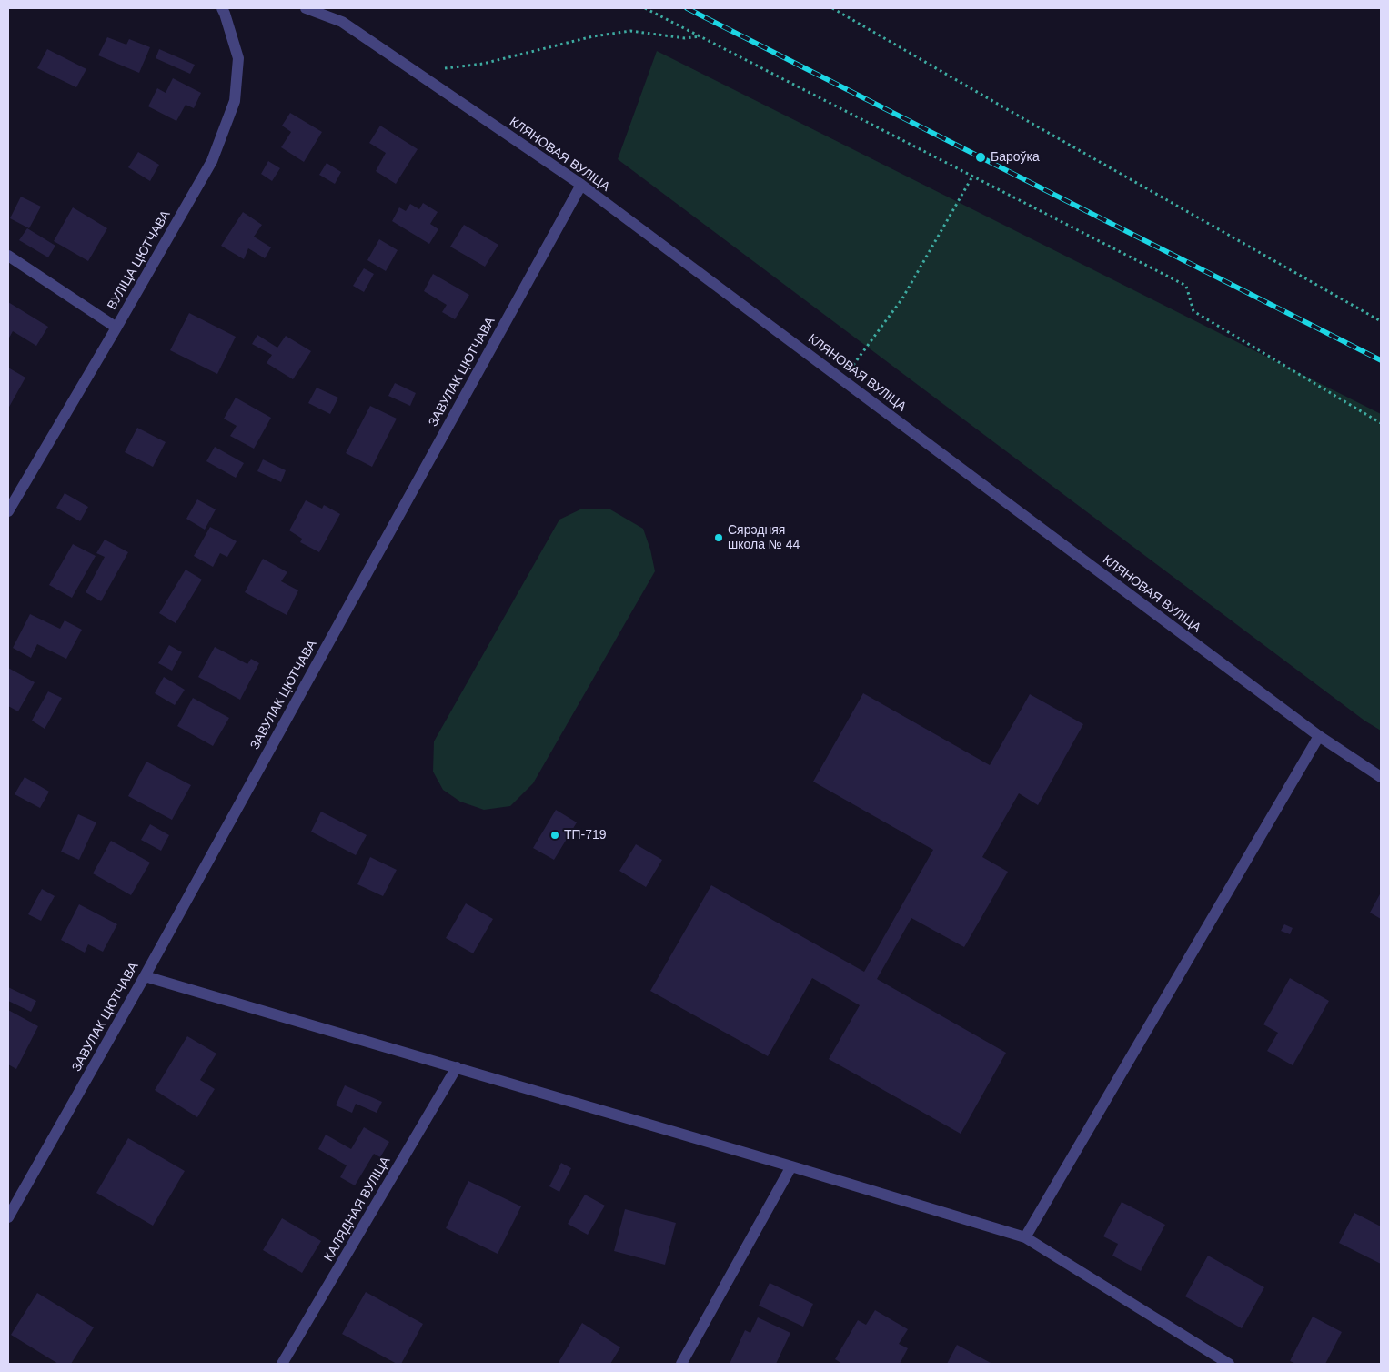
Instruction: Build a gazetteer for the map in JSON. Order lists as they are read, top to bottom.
{
  "streets": {
    "street": [
      "КЛЯНОВАЯ ВУЛІЦА",
      "ВУЛІЦА ЦЮТЧАВА",
      "ЗАВУЛАК ЦЮТЧАВА",
      "КАЛЯДНАЯ ВУЛІЦА"
    ]
  },
  "crossings": [
    ["КЛЯНОВАЯ ВУЛІЦА", "ЗАВУЛАК ЦЮТЧАВА"]
  ],
  "places": ["Бароўка", "Сярэдняя школа № 44", "ТП-719"]
}
